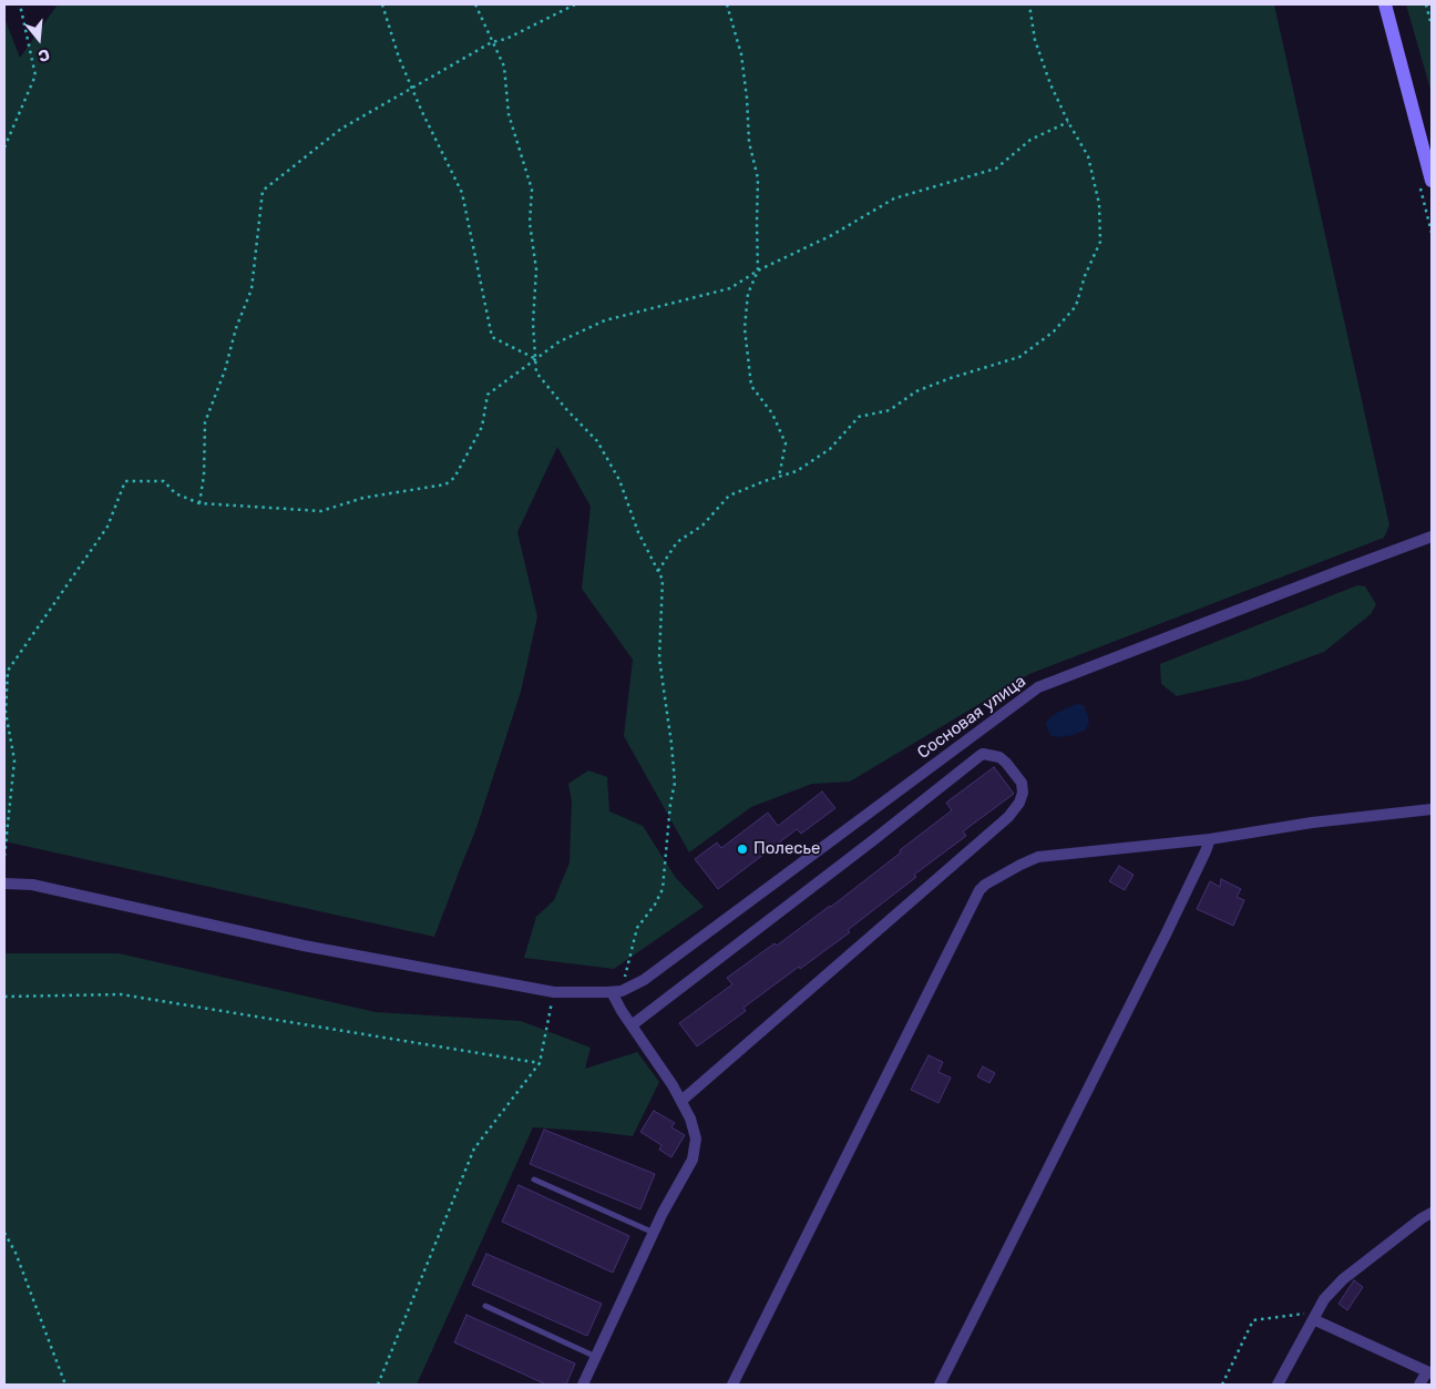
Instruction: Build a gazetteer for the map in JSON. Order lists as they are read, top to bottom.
{
  "streets": {
    "street": ["Сосновая улица"]
  },
  "places": ["Полесье"],
  "north": "bottom"
}
